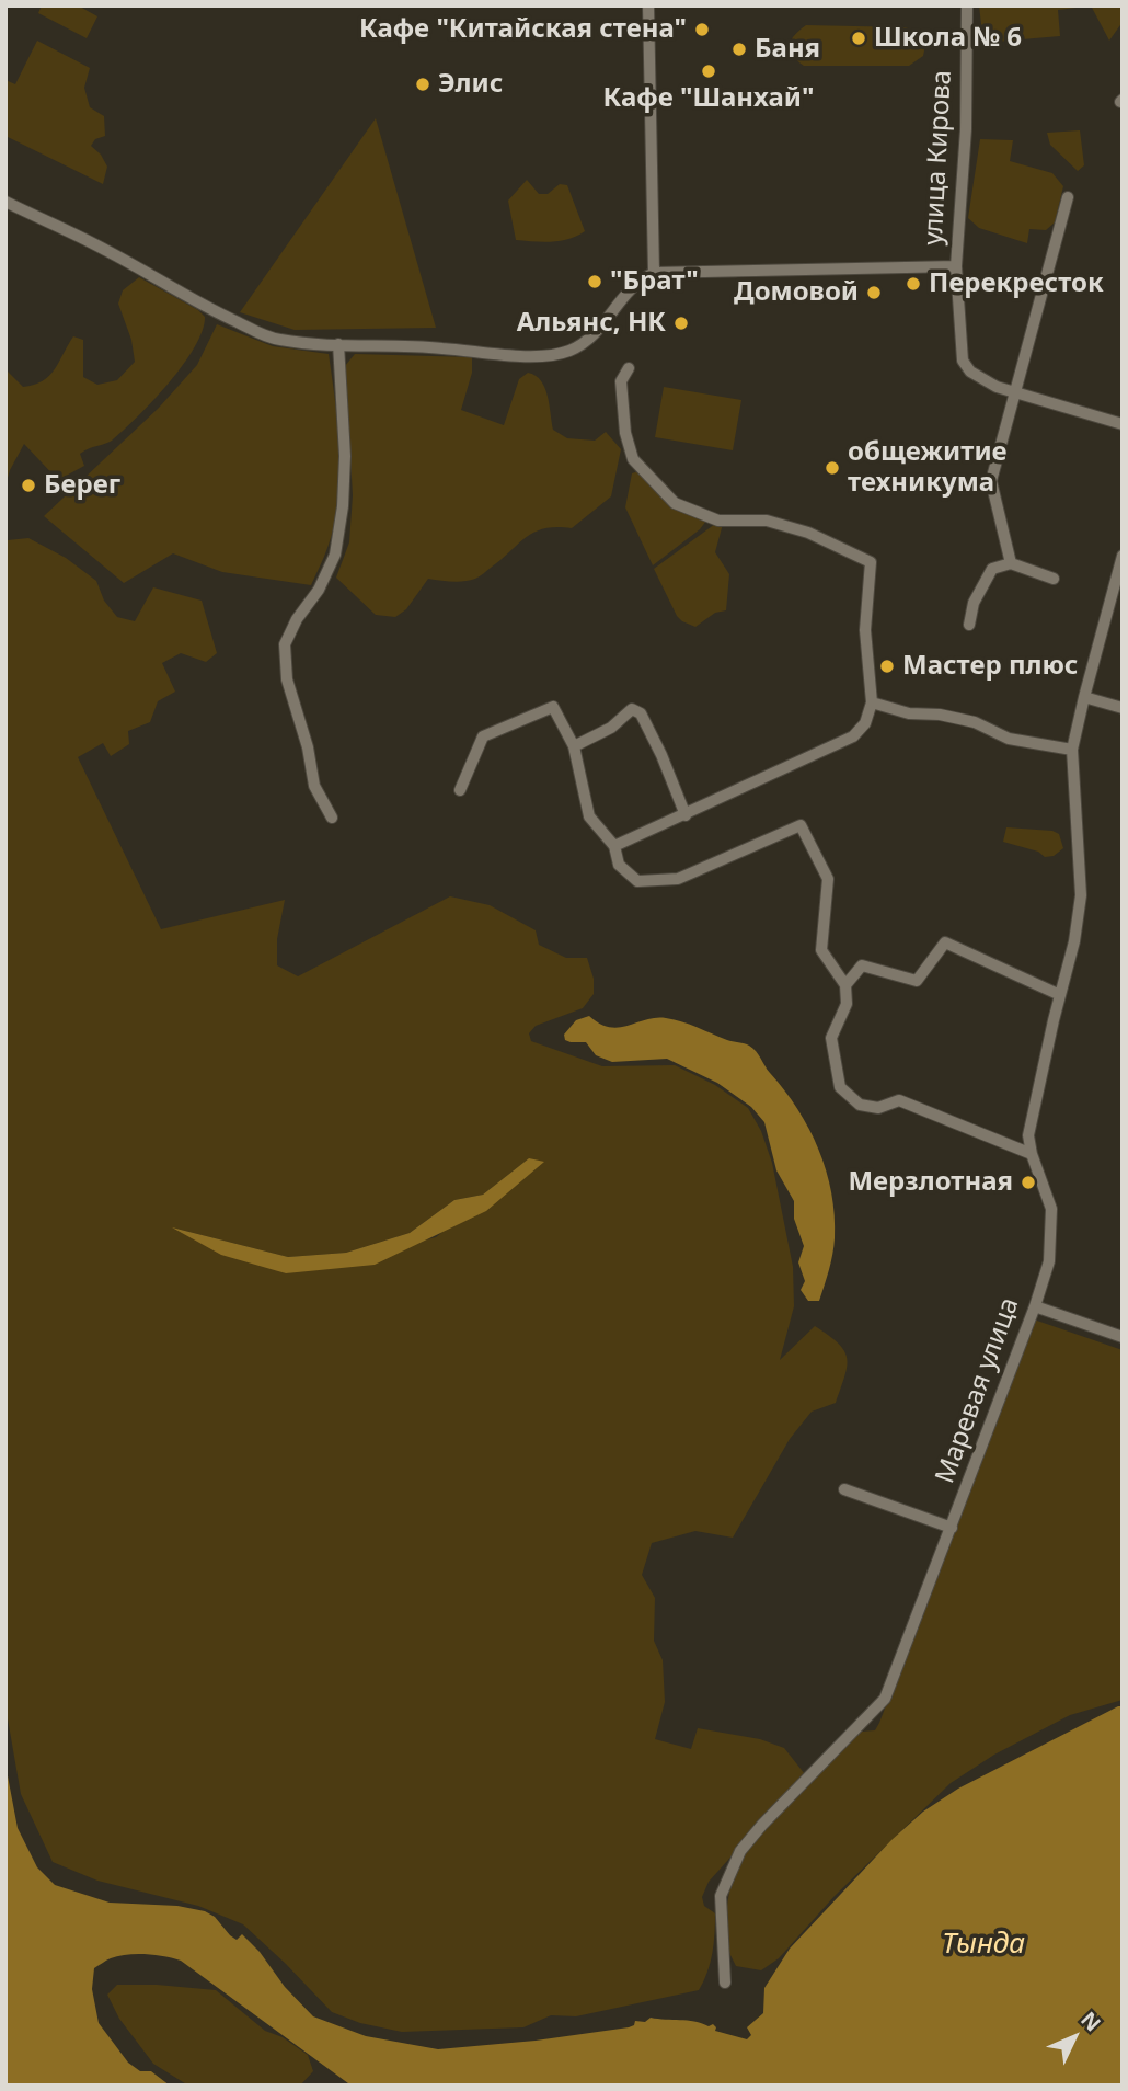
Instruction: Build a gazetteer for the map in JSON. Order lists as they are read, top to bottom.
{
  "streets": {
    "street": ["улица Кирова", "Маревая улица"]
  },
  "water": ["Тында"],
  "places": [
    "Кафе \"Китайская стена\"",
    "Школа № 6",
    "Баня",
    "Кафе \"Шанхай\"",
    "Элис",
    "\"Брат\"",
    "Перекресток",
    "Домовой",
    "Альянс, НК",
    "общежитие техникума",
    "Берег",
    "Мастер плюс",
    "Мерзлотная"
  ],
  "north": "top right"
}
